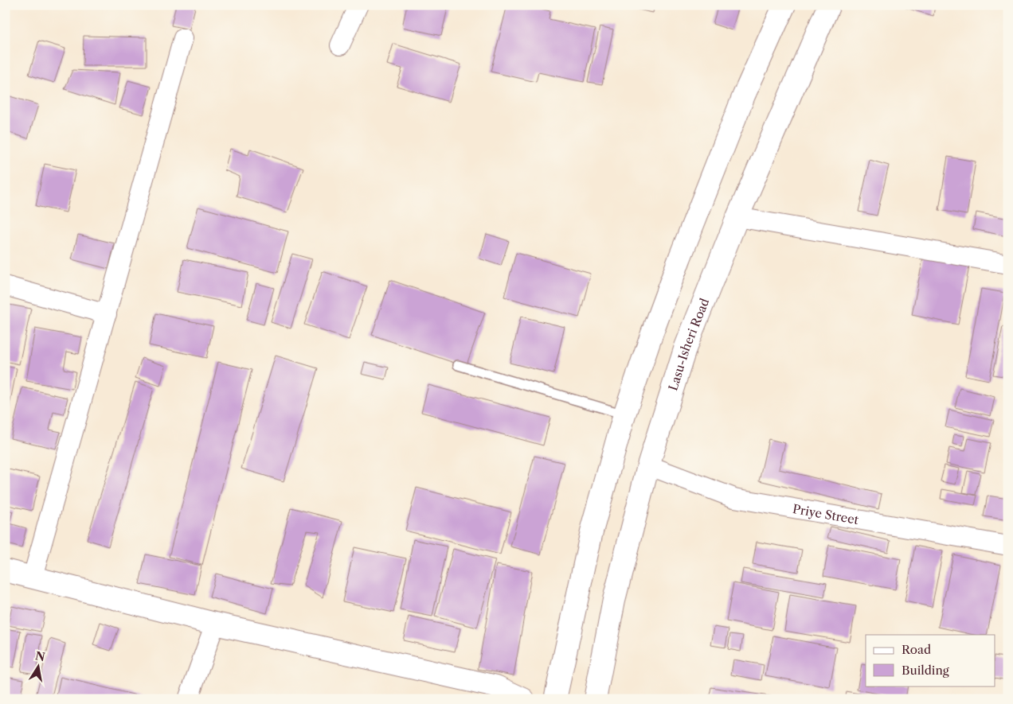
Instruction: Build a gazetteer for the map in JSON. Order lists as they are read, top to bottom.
{
  "streets": {
    "main road": ["Lasu-Isheri Road"],
    "street": ["Priye Street"]
  },
  "crossings": [
    ["Lasu-Isheri Road", "Priye Street"]
  ],
  "legend": ["Road", "Building"],
  "north": "top"
}
